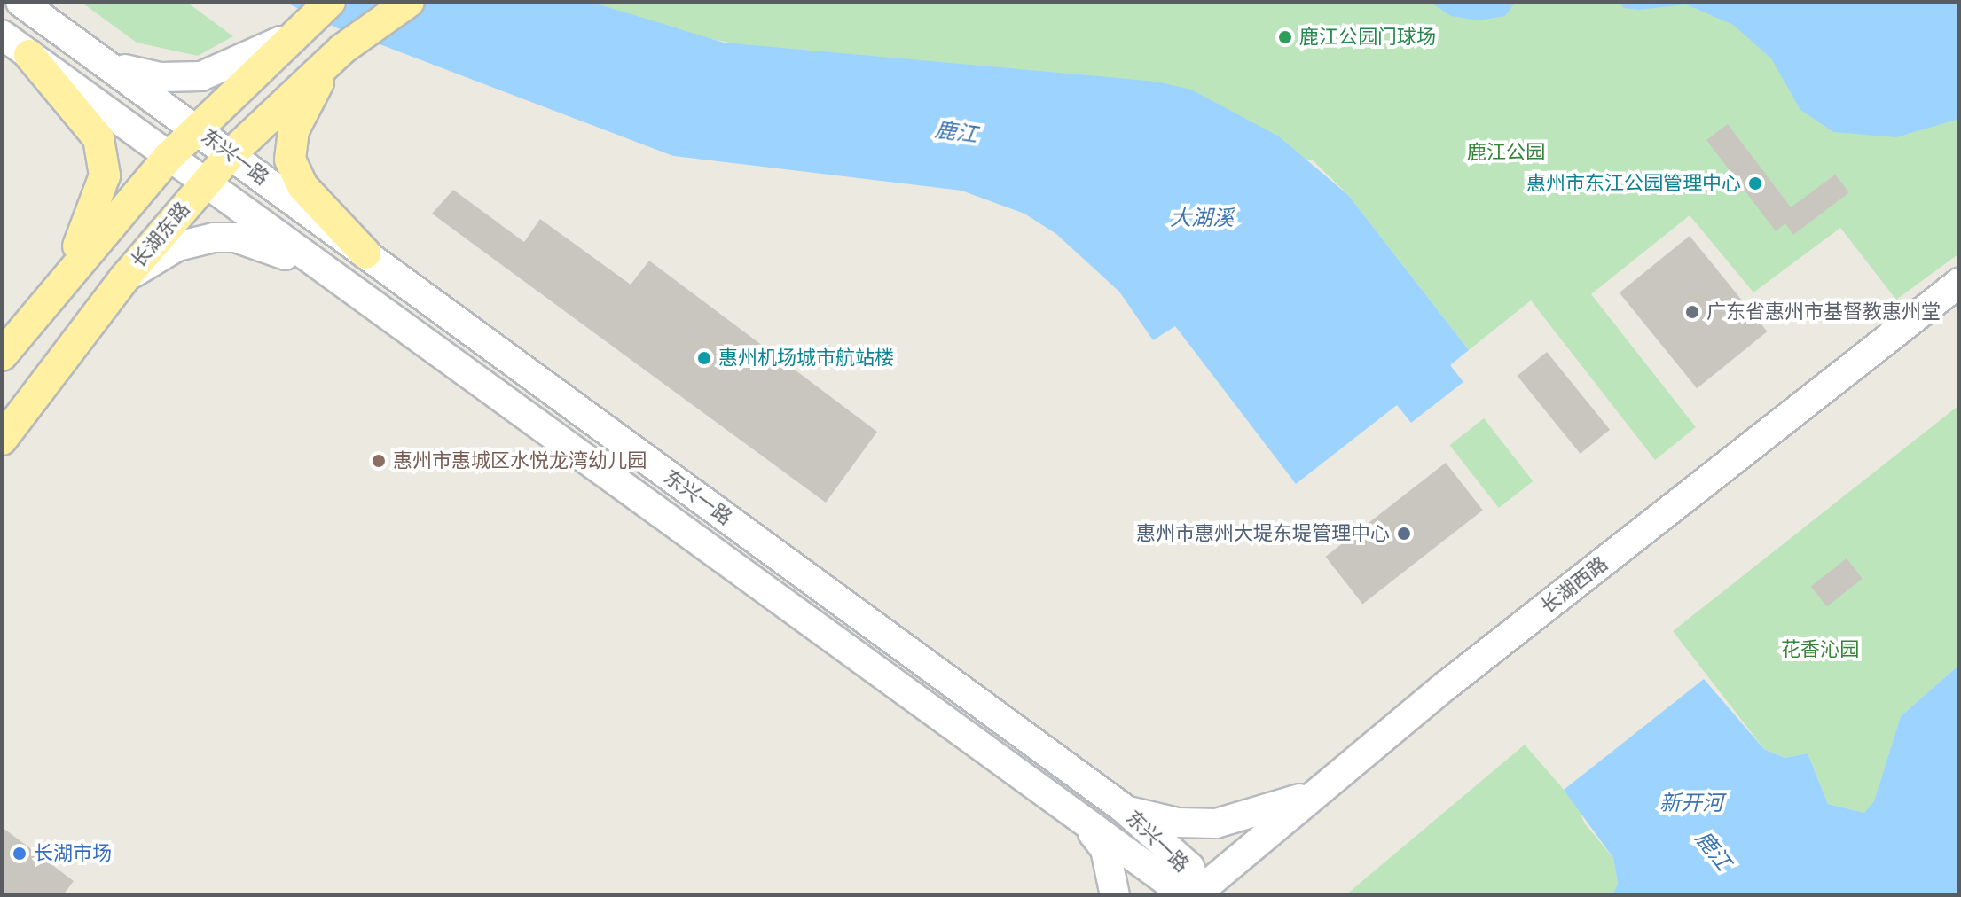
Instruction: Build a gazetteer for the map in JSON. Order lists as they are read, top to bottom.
{
  "streets": {
    "main road": ["长湖东路"],
    "street": ["东兴一路", "长湖西路"]
  },
  "crossings": [
    ["东兴一路", "长湖东路"],
    ["东兴一路", "长湖西路"]
  ],
  "water": ["鹿江", "大湖溪", "新开河"],
  "parks": ["鹿江公园", "花香沁园"],
  "places": [
    "鹿江公园门球场",
    "惠州市东江公园管理中心",
    "广东省惠州市基督教惠州堂",
    "惠州机场城市航站楼",
    "惠州市惠城区水悦龙湾幼儿园",
    "惠州市惠州大堤东堤管理中心",
    "长湖市场"
  ]
}
